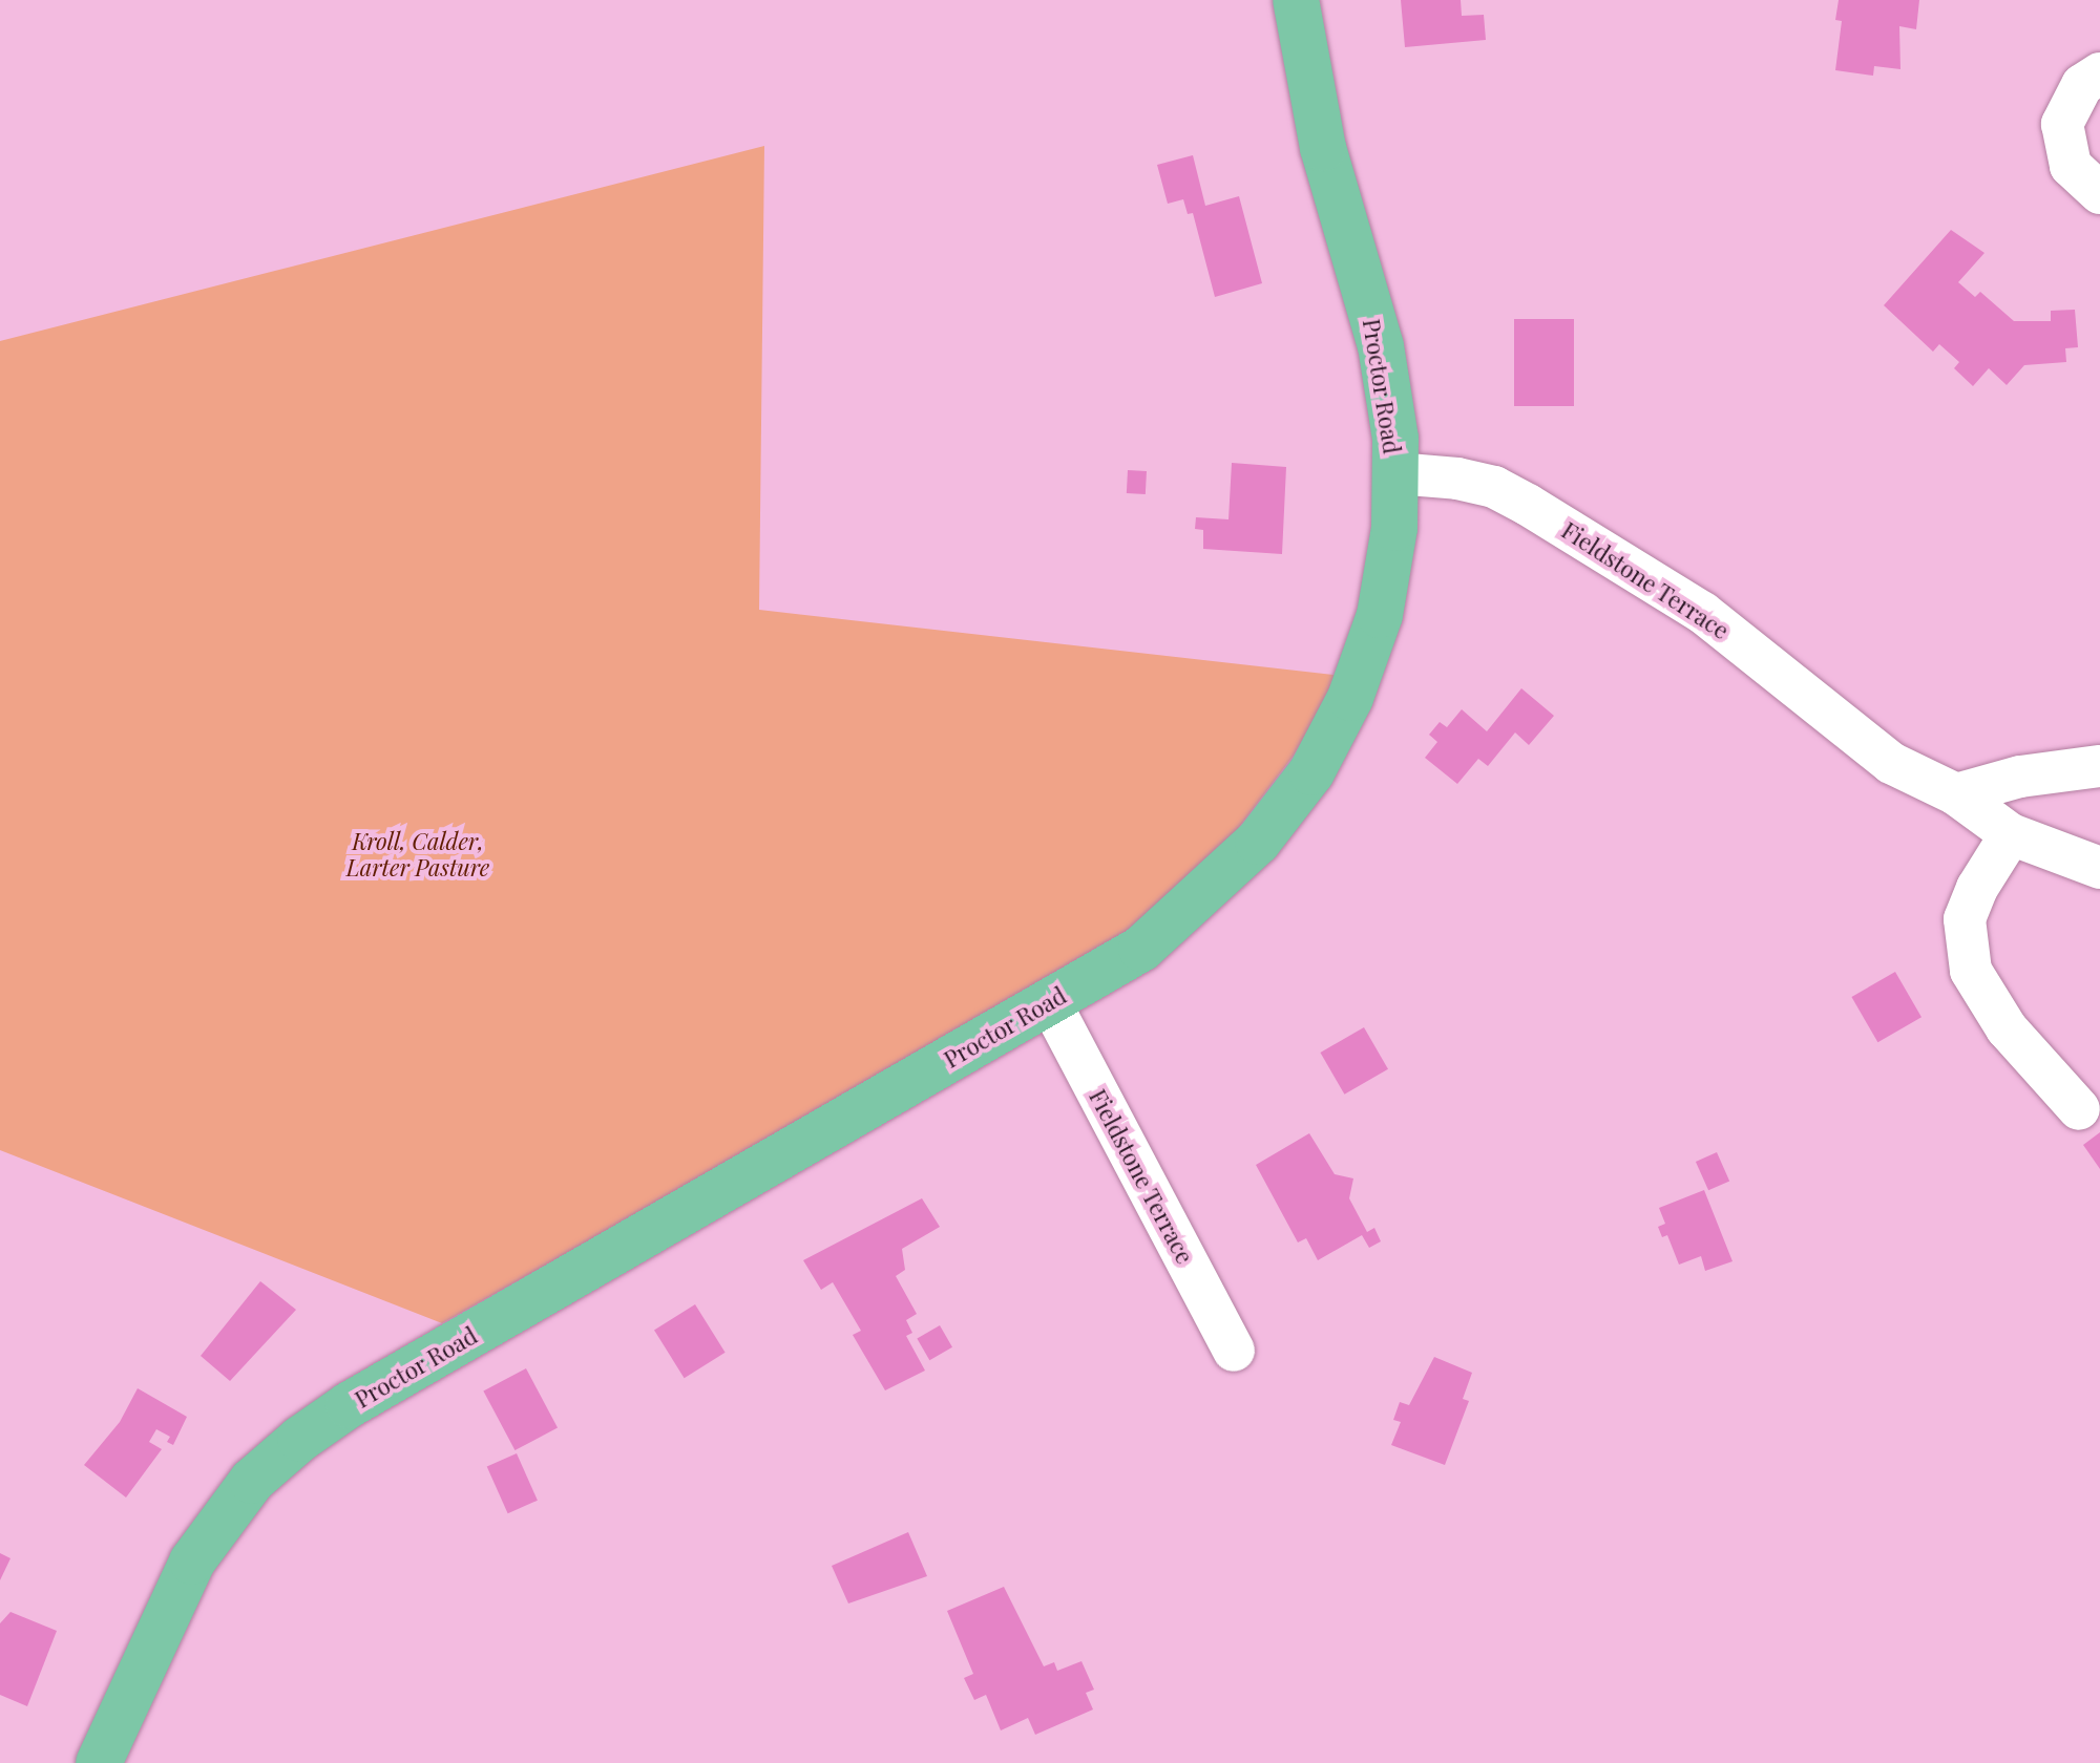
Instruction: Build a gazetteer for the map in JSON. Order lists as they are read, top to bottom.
{
  "streets": {
    "main road": ["Proctor Road"],
    "street": ["Fieldstone Terrace"]
  },
  "crossings": [
    ["Proctor Road", "Fieldstone Terrace"]
  ],
  "parks": ["Kroll, Calder, Larter Pasture"]
}
